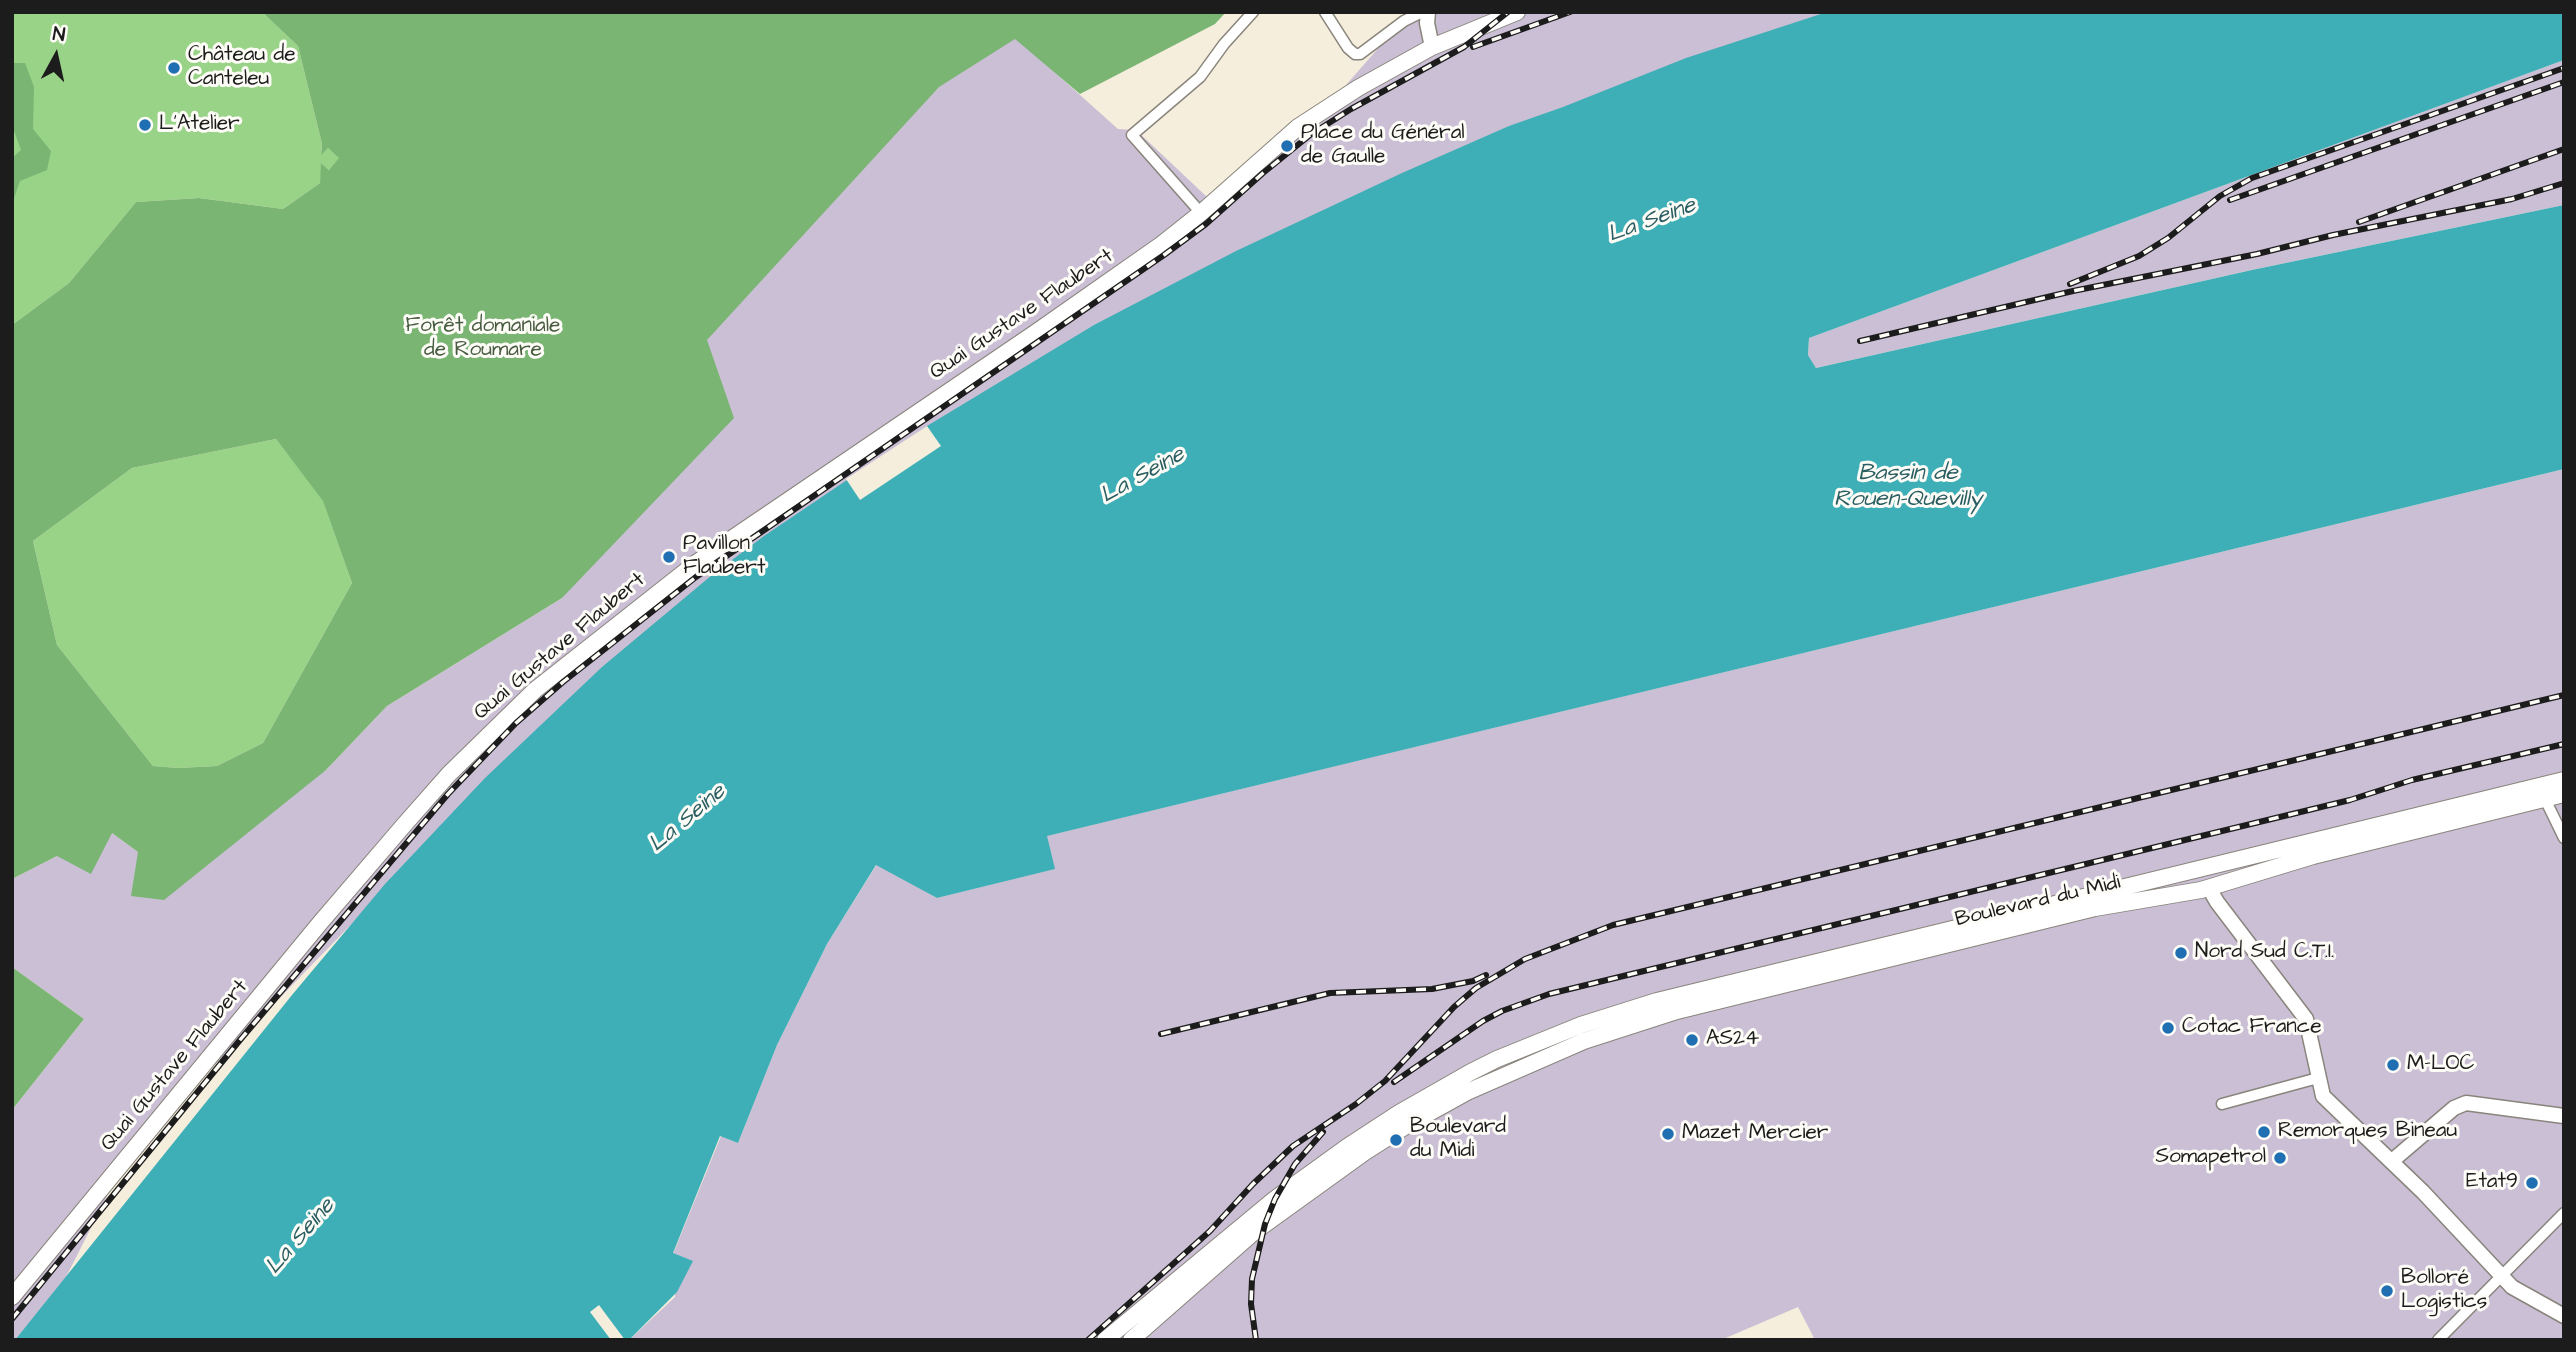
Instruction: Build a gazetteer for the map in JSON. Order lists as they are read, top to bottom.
{
  "streets": {
    "main road": ["Quai Gustave Flaubert", "Boulevard du Midi"]
  },
  "water": ["La Seine", "Bassin de Rouen-Quevilly"],
  "parks": ["Forêt domaniale de Roumare"],
  "places": [
    "Château de Canteleu",
    "L'Atelier",
    "Place du Général de Gaulle",
    "Pavillon Flaubert",
    "Nord Sud C.T.I.",
    "Cotac France",
    "AS24",
    "M-LOC",
    "Remorques Bineau",
    "Mazet Mercier",
    "Boulevard du Midi",
    "Somapetrol",
    "Etat9",
    "Bolloré Logistics"
  ],
  "north": "top"
}
